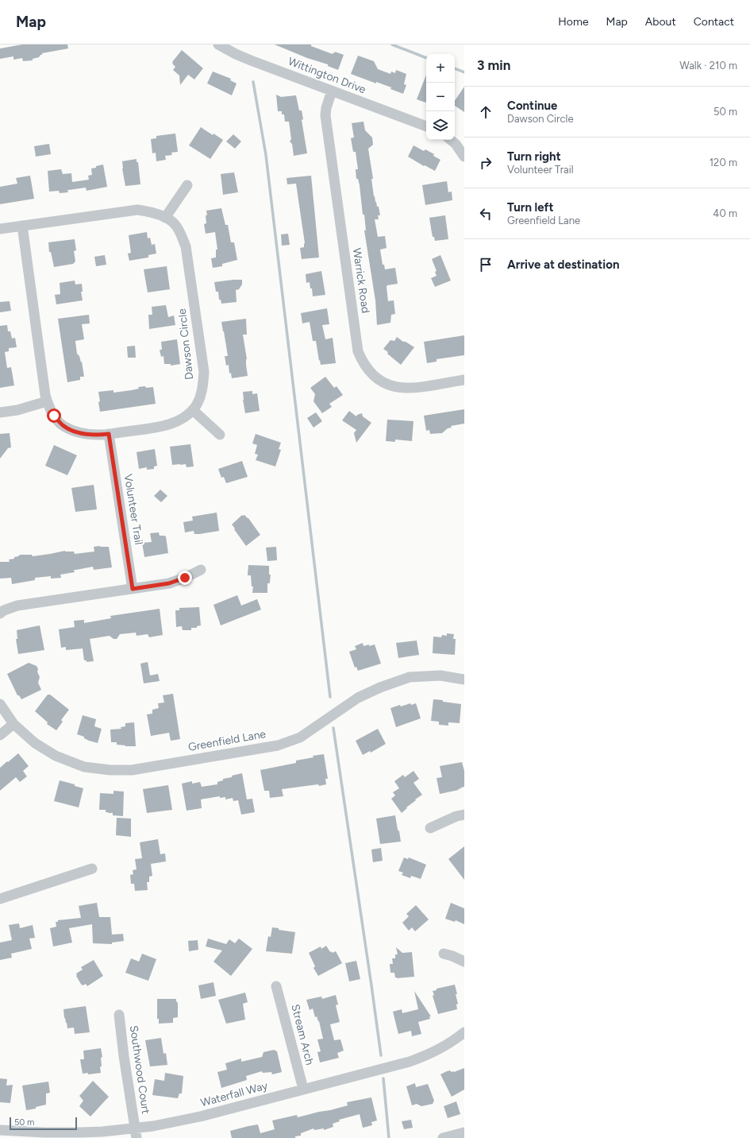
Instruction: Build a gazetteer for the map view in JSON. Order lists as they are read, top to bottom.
{
  "streets": {
    "street": [
      "Wittington Drive",
      "Warrick Road",
      "Dawson Circle",
      "Volunteer Trail",
      "Greenfield Lane",
      "Stream Arch",
      "Southwood Court",
      "Waterfall Way"
    ]
  },
  "crossings": [
    ["Wittington Drive", "Warrick Road"],
    ["Dawson Circle", "Volunteer Trail"],
    ["Stream Arch", "Waterfall Way"],
    ["Southwood Court", "Waterfall Way"]
  ],
  "scale_bar": "50 m",
  "page": {
    "header": "Map",
    "nav": [
      "Home",
      "Map",
      "About",
      "Contact"
    ],
    "heading": ["3 min", "Walk · 210 m"],
    "map_buttons": ["+", "−"],
    "list": [
      ["Continue", "Dawson Circle", "50 m"],
      ["Turn right", "Volunteer Trail", "120 m"],
      ["Turn left", "Greenfield Lane", "40 m"],
      "Arrive at destination"
    ],
    "scale": "50 m"
  }
}
